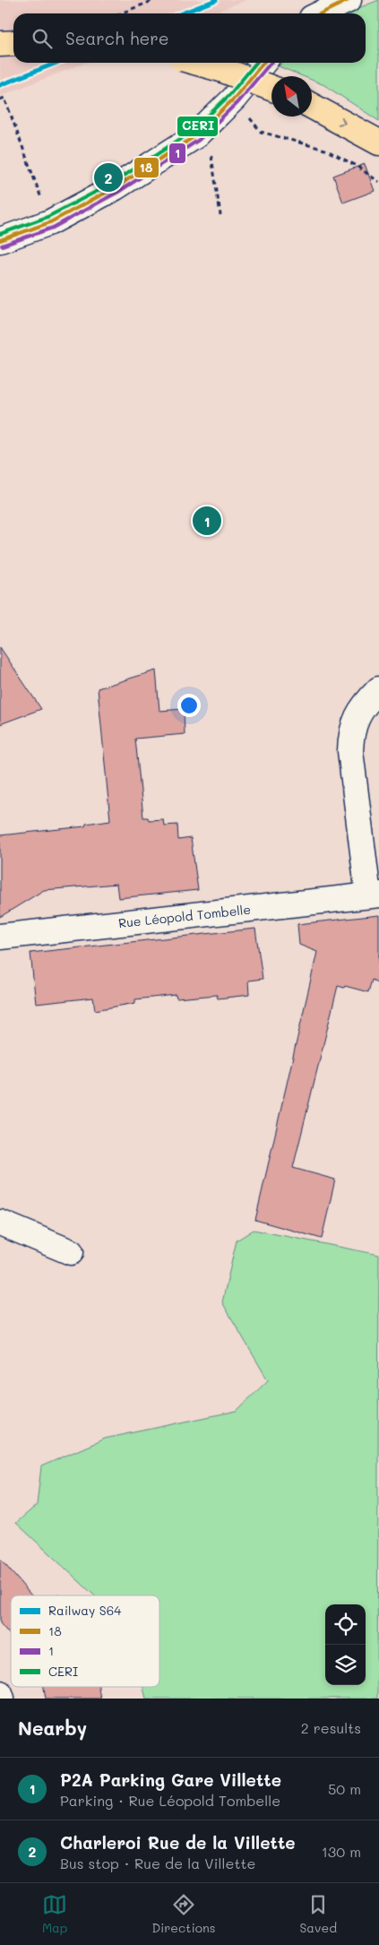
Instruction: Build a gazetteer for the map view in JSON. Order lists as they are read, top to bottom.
{
  "streets": {
    "street": ["Rue Léopold Tombelle"]
  },
  "lines": [
    "rail line S64",
    "transit line 18",
    "transit line 1",
    "transit line CERI"
  ],
  "legend": [
    "Railway S64",
    "18",
    "1",
    "CERI"
  ],
  "north": "top left",
  "page": {
    "search": "Search here",
    "pins": ["2", "1"],
    "heading": ["Nearby", "2 results"],
    "list": [
      {
        "mark": "1",
        "name": "P2A Parking Gare Villette",
        "note": "Parking · Rue Léopold Tombelle",
        "value": "50 m"
      },
      {
        "mark": "2",
        "name": "Charleroi Rue de la Villette",
        "note": "Bus stop · Rue de la Villette",
        "value": "130 m"
      }
    ],
    "nav": ["Map", "Directions", "Saved"]
  }
}
